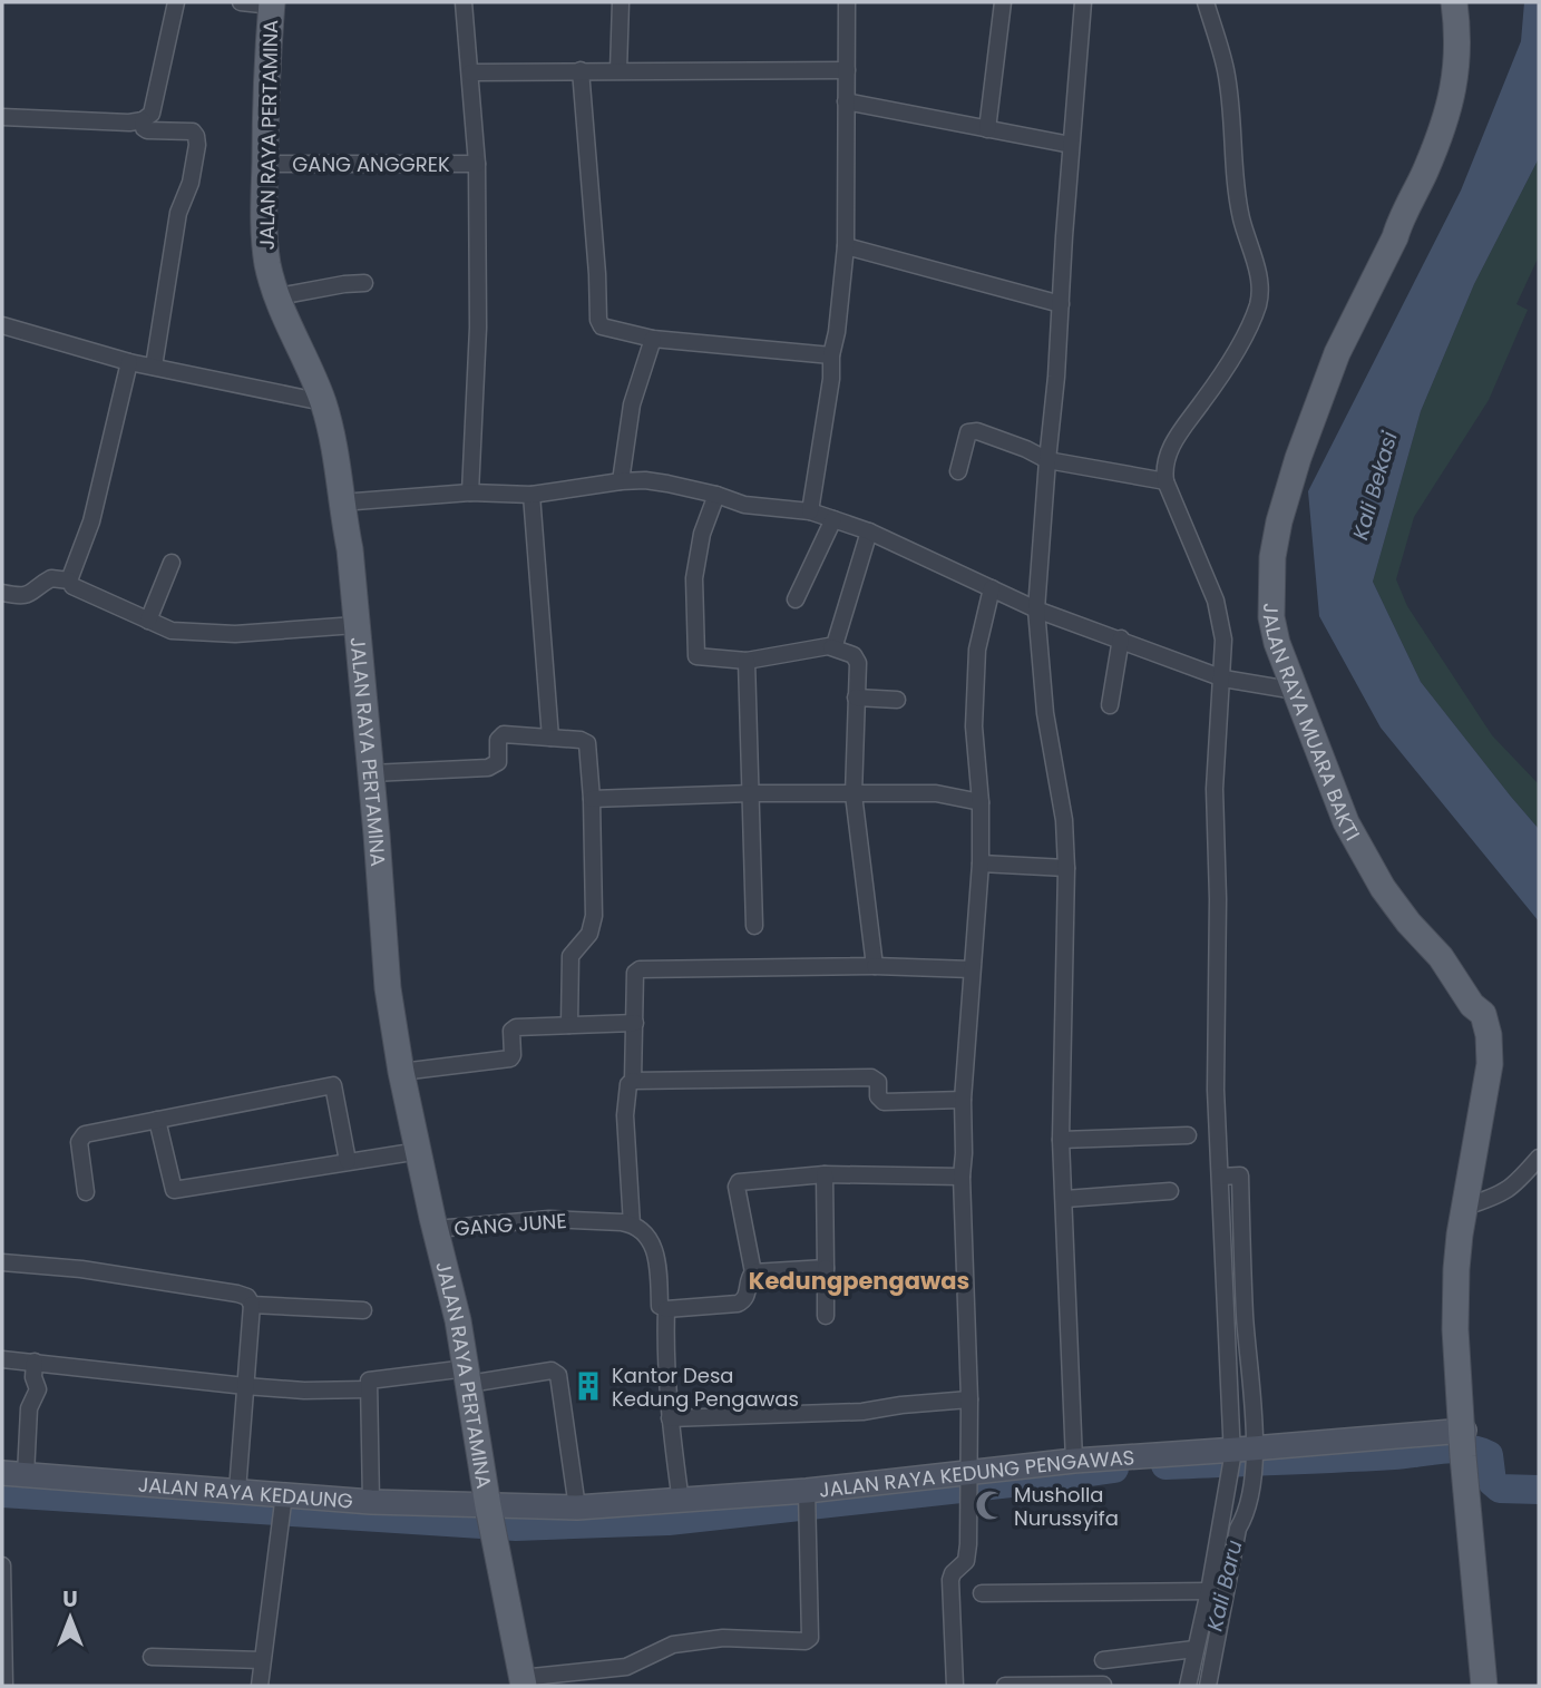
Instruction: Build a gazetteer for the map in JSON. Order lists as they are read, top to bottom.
{
  "streets": {
    "main road": ["JALAN RAYA PERTAMINA", "JALAN RAYA MUARA BAKTI"],
    "street": [
      "GANG ANGGREK",
      "GANG JUNE",
      "JALAN RAYA KEDUNG PENGAWAS",
      "JALAN RAYA KEDAUNG"
    ]
  },
  "crossings": [
    ["JALAN RAYA PERTAMINA", "GANG ANGGREK"],
    ["JALAN RAYA PERTAMINA", "GANG JUNE"],
    ["JALAN RAYA PERTAMINA", "JALAN RAYA KEDUNG PENGAWAS"],
    ["JALAN RAYA PERTAMINA", "JALAN RAYA KEDAUNG"],
    ["JALAN RAYA MUARA BAKTI", "JALAN RAYA KEDUNG PENGAWAS"],
    ["JALAN RAYA KEDUNG PENGAWAS", "JALAN RAYA KEDAUNG"]
  ],
  "districts": ["Kedungpengawas"],
  "water": ["Kali Bekasi", "Kali Baru"],
  "places": {
    "building": ["Kantor Desa Kedung Pengawas"],
    "mosque": ["Musholla Nurussyifa"]
  },
  "north": "top"
}
